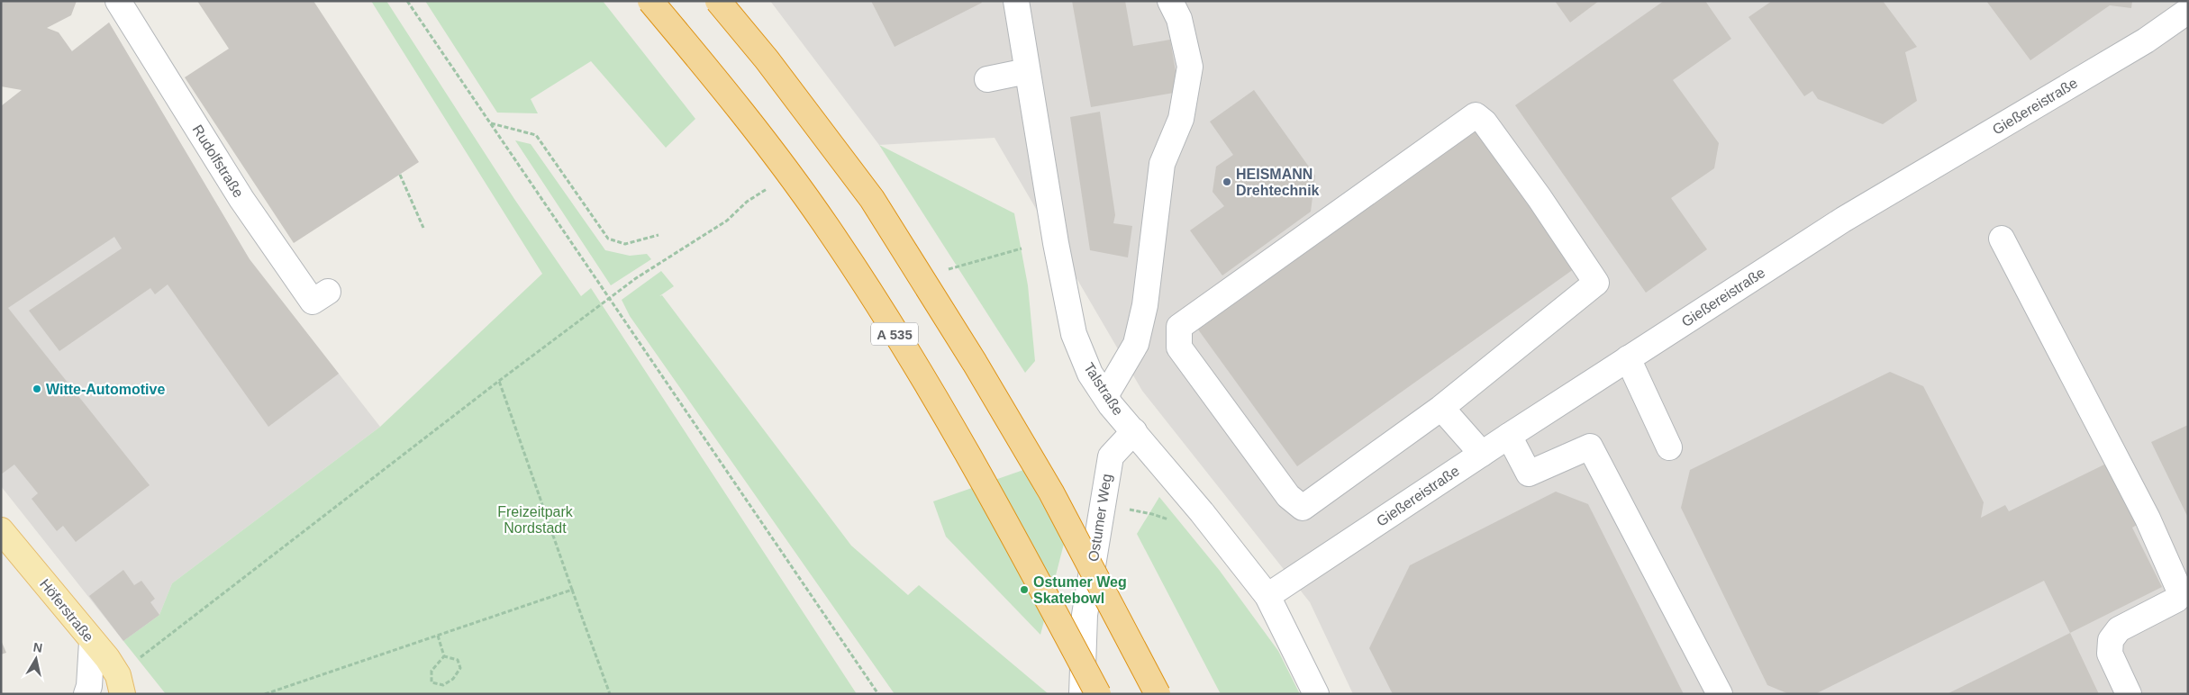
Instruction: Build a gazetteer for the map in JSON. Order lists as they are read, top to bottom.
{
  "streets": {
    "highway": ["A 535"],
    "main road": ["Höferstraße"],
    "street": [
      "Gießereistraße",
      "Rudolfstraße",
      "Talstraße",
      "Ostumer Weg"
    ]
  },
  "crossings": [
    ["Gießereistraße", "Talstraße"],
    ["Talstraße", "Ostumer Weg"]
  ],
  "parks": ["Freizeitpark Nordstadt"],
  "places": ["HEISMANN Drehtechnik", "Witte-Automotive", "Ostumer Weg Skatebowl"],
  "north": "top"
}
